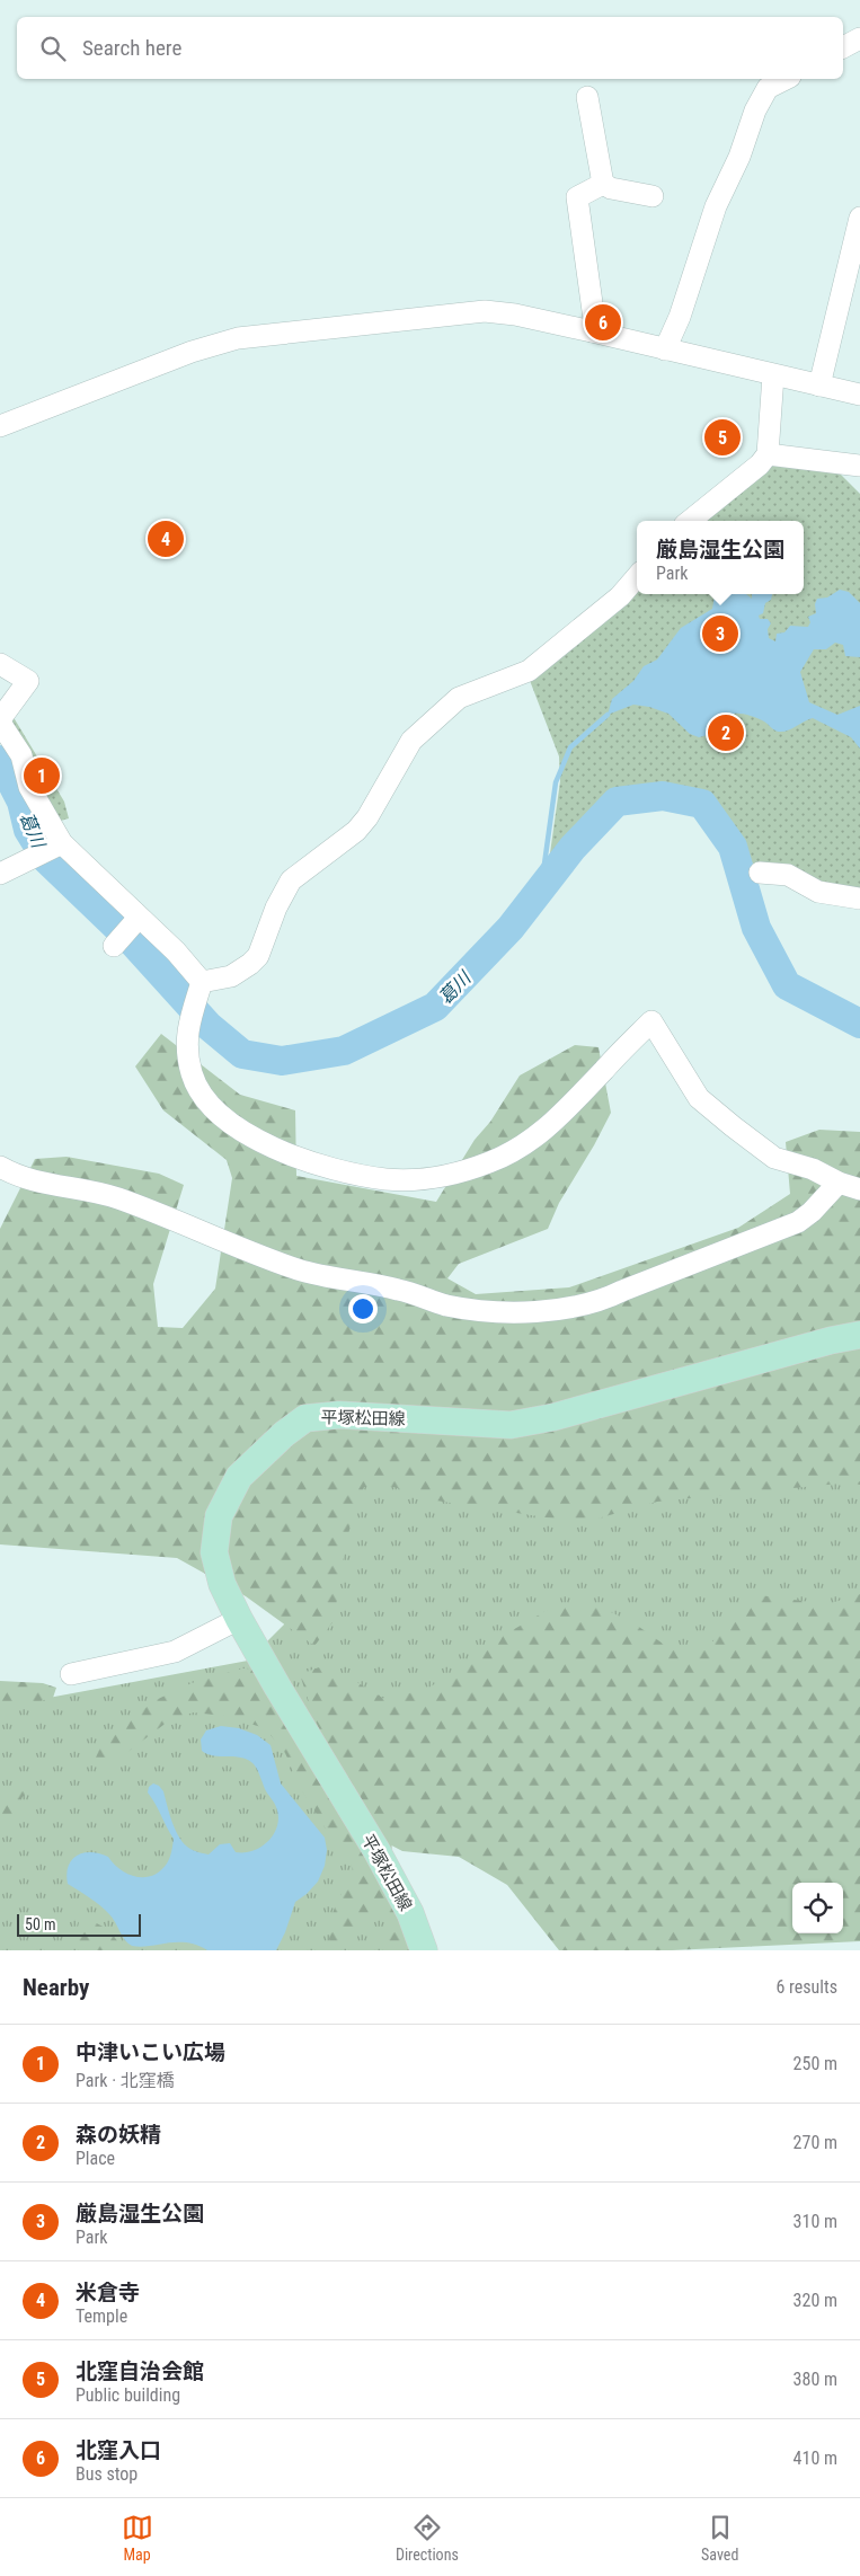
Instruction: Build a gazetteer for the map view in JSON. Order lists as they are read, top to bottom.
{
  "streets": {
    "main road": ["平塚松田線"]
  },
  "water": ["葛川"],
  "scale_bar": "50 m",
  "page": {
    "search": "Search here",
    "pins": [
      "6",
      "5",
      "4",
      "3",
      "2",
      "1"
    ],
    "popup": ["厳島湿生公園", "Park"],
    "scale": "50 m",
    "heading": ["Nearby", "6 results"],
    "list": [
      {
        "mark": "1",
        "name": "中津いこい広場",
        "note": "Park · 北窪橋",
        "value": "250 m"
      },
      {
        "mark": "2",
        "name": "森の妖精",
        "note": "Place",
        "value": "270 m"
      },
      {
        "mark": "3",
        "name": "厳島湿生公園",
        "note": "Park",
        "value": "310 m"
      },
      {
        "mark": "4",
        "name": "米倉寺",
        "note": "Temple",
        "value": "320 m"
      },
      {
        "mark": "5",
        "name": "北窪自治会館",
        "note": "Public building",
        "value": "380 m"
      },
      {
        "mark": "6",
        "name": "北窪入口",
        "note": "Bus stop",
        "value": "410 m"
      }
    ],
    "nav": ["Map", "Directions", "Saved"]
  }
}
